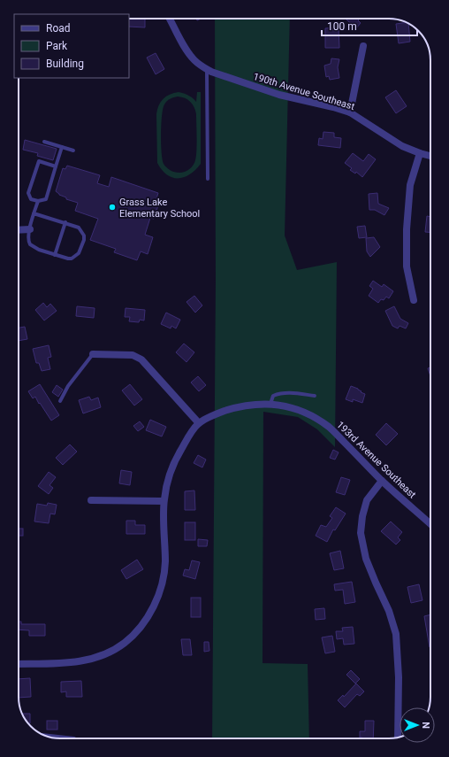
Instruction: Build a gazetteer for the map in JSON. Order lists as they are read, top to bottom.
{
  "streets": {
    "street": ["190th Avenue Southeast", "193rd Avenue Southeast"]
  },
  "places": ["Grass Lake Elementary School"],
  "legend": ["Road", "Park", "Building"],
  "scale_bar": "100 m",
  "north": "right"
}
